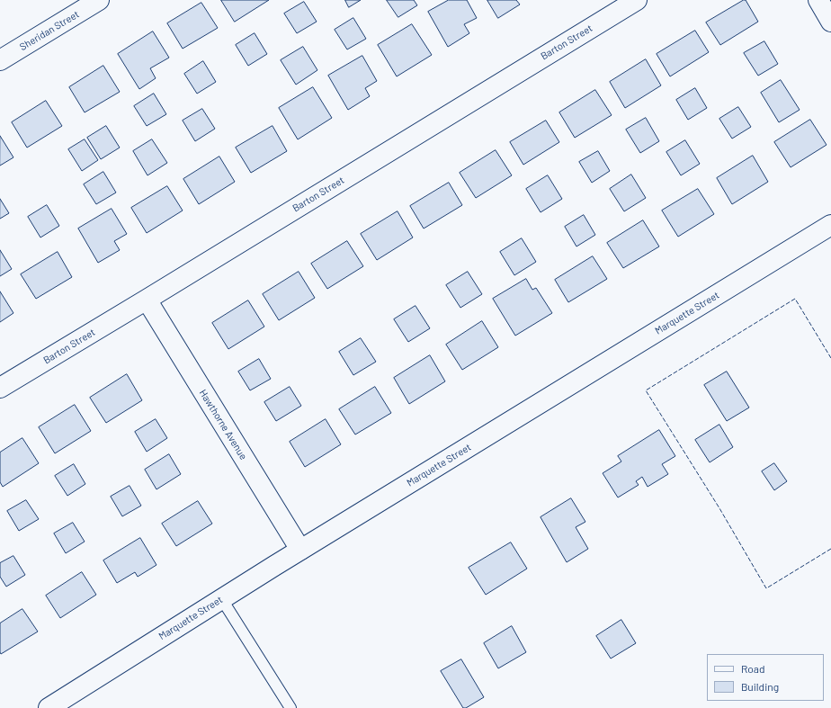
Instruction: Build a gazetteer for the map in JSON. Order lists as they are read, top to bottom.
{
  "streets": {
    "street": [
      "Sheridan Street",
      "Barton Street",
      "Marquette Street",
      "Hawthorne Avenue"
    ]
  },
  "crossings": [
    ["Barton Street", "Hawthorne Avenue"],
    ["Marquette Street", "Hawthorne Avenue"]
  ],
  "legend": ["Road", "Building"]
}
